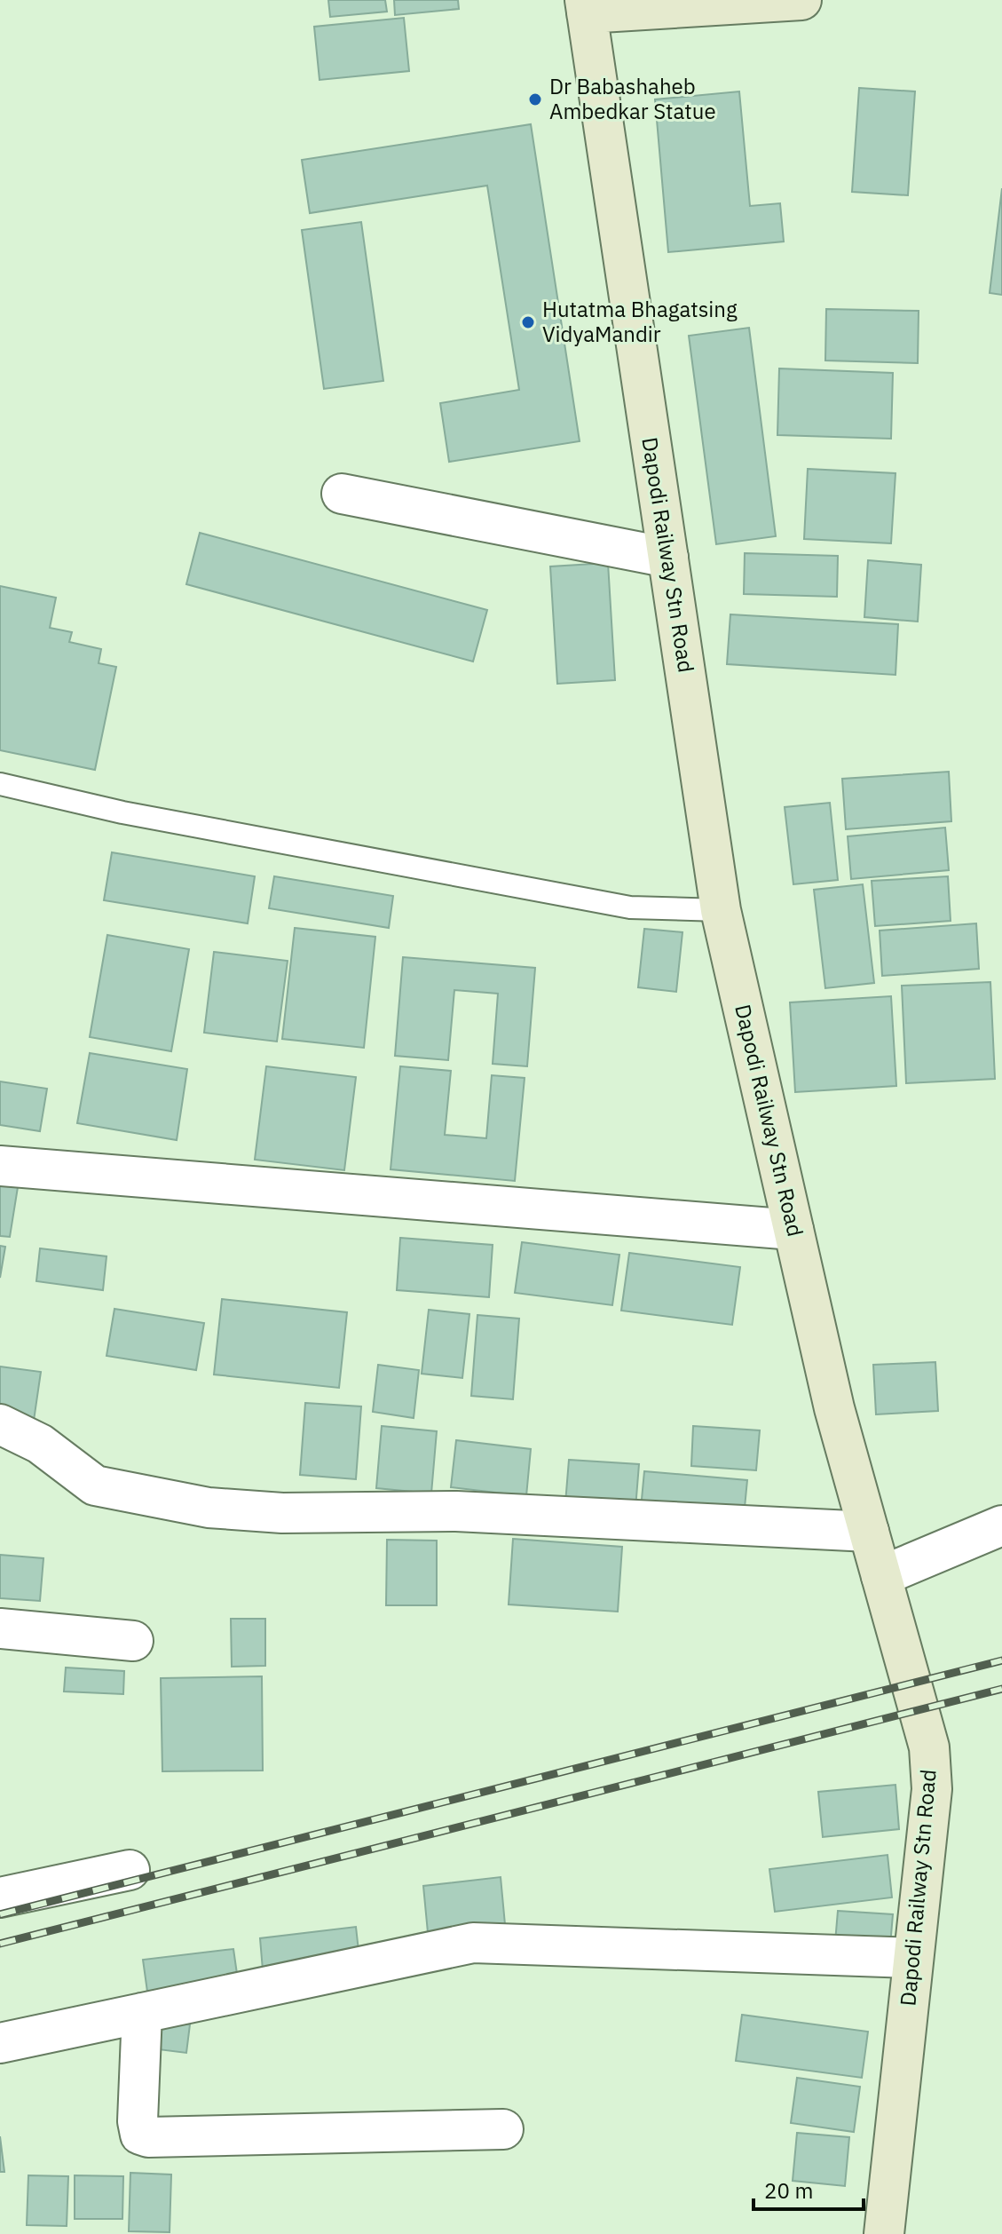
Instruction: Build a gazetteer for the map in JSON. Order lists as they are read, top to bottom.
{
  "streets": {
    "main road": ["Dapodi Railway Stn Road"]
  },
  "places": ["Dr Babashaheb Ambedkar Statue", "Hutatma Bhagatsing VidyaMandir"],
  "scale_bar": "20 m"
}
